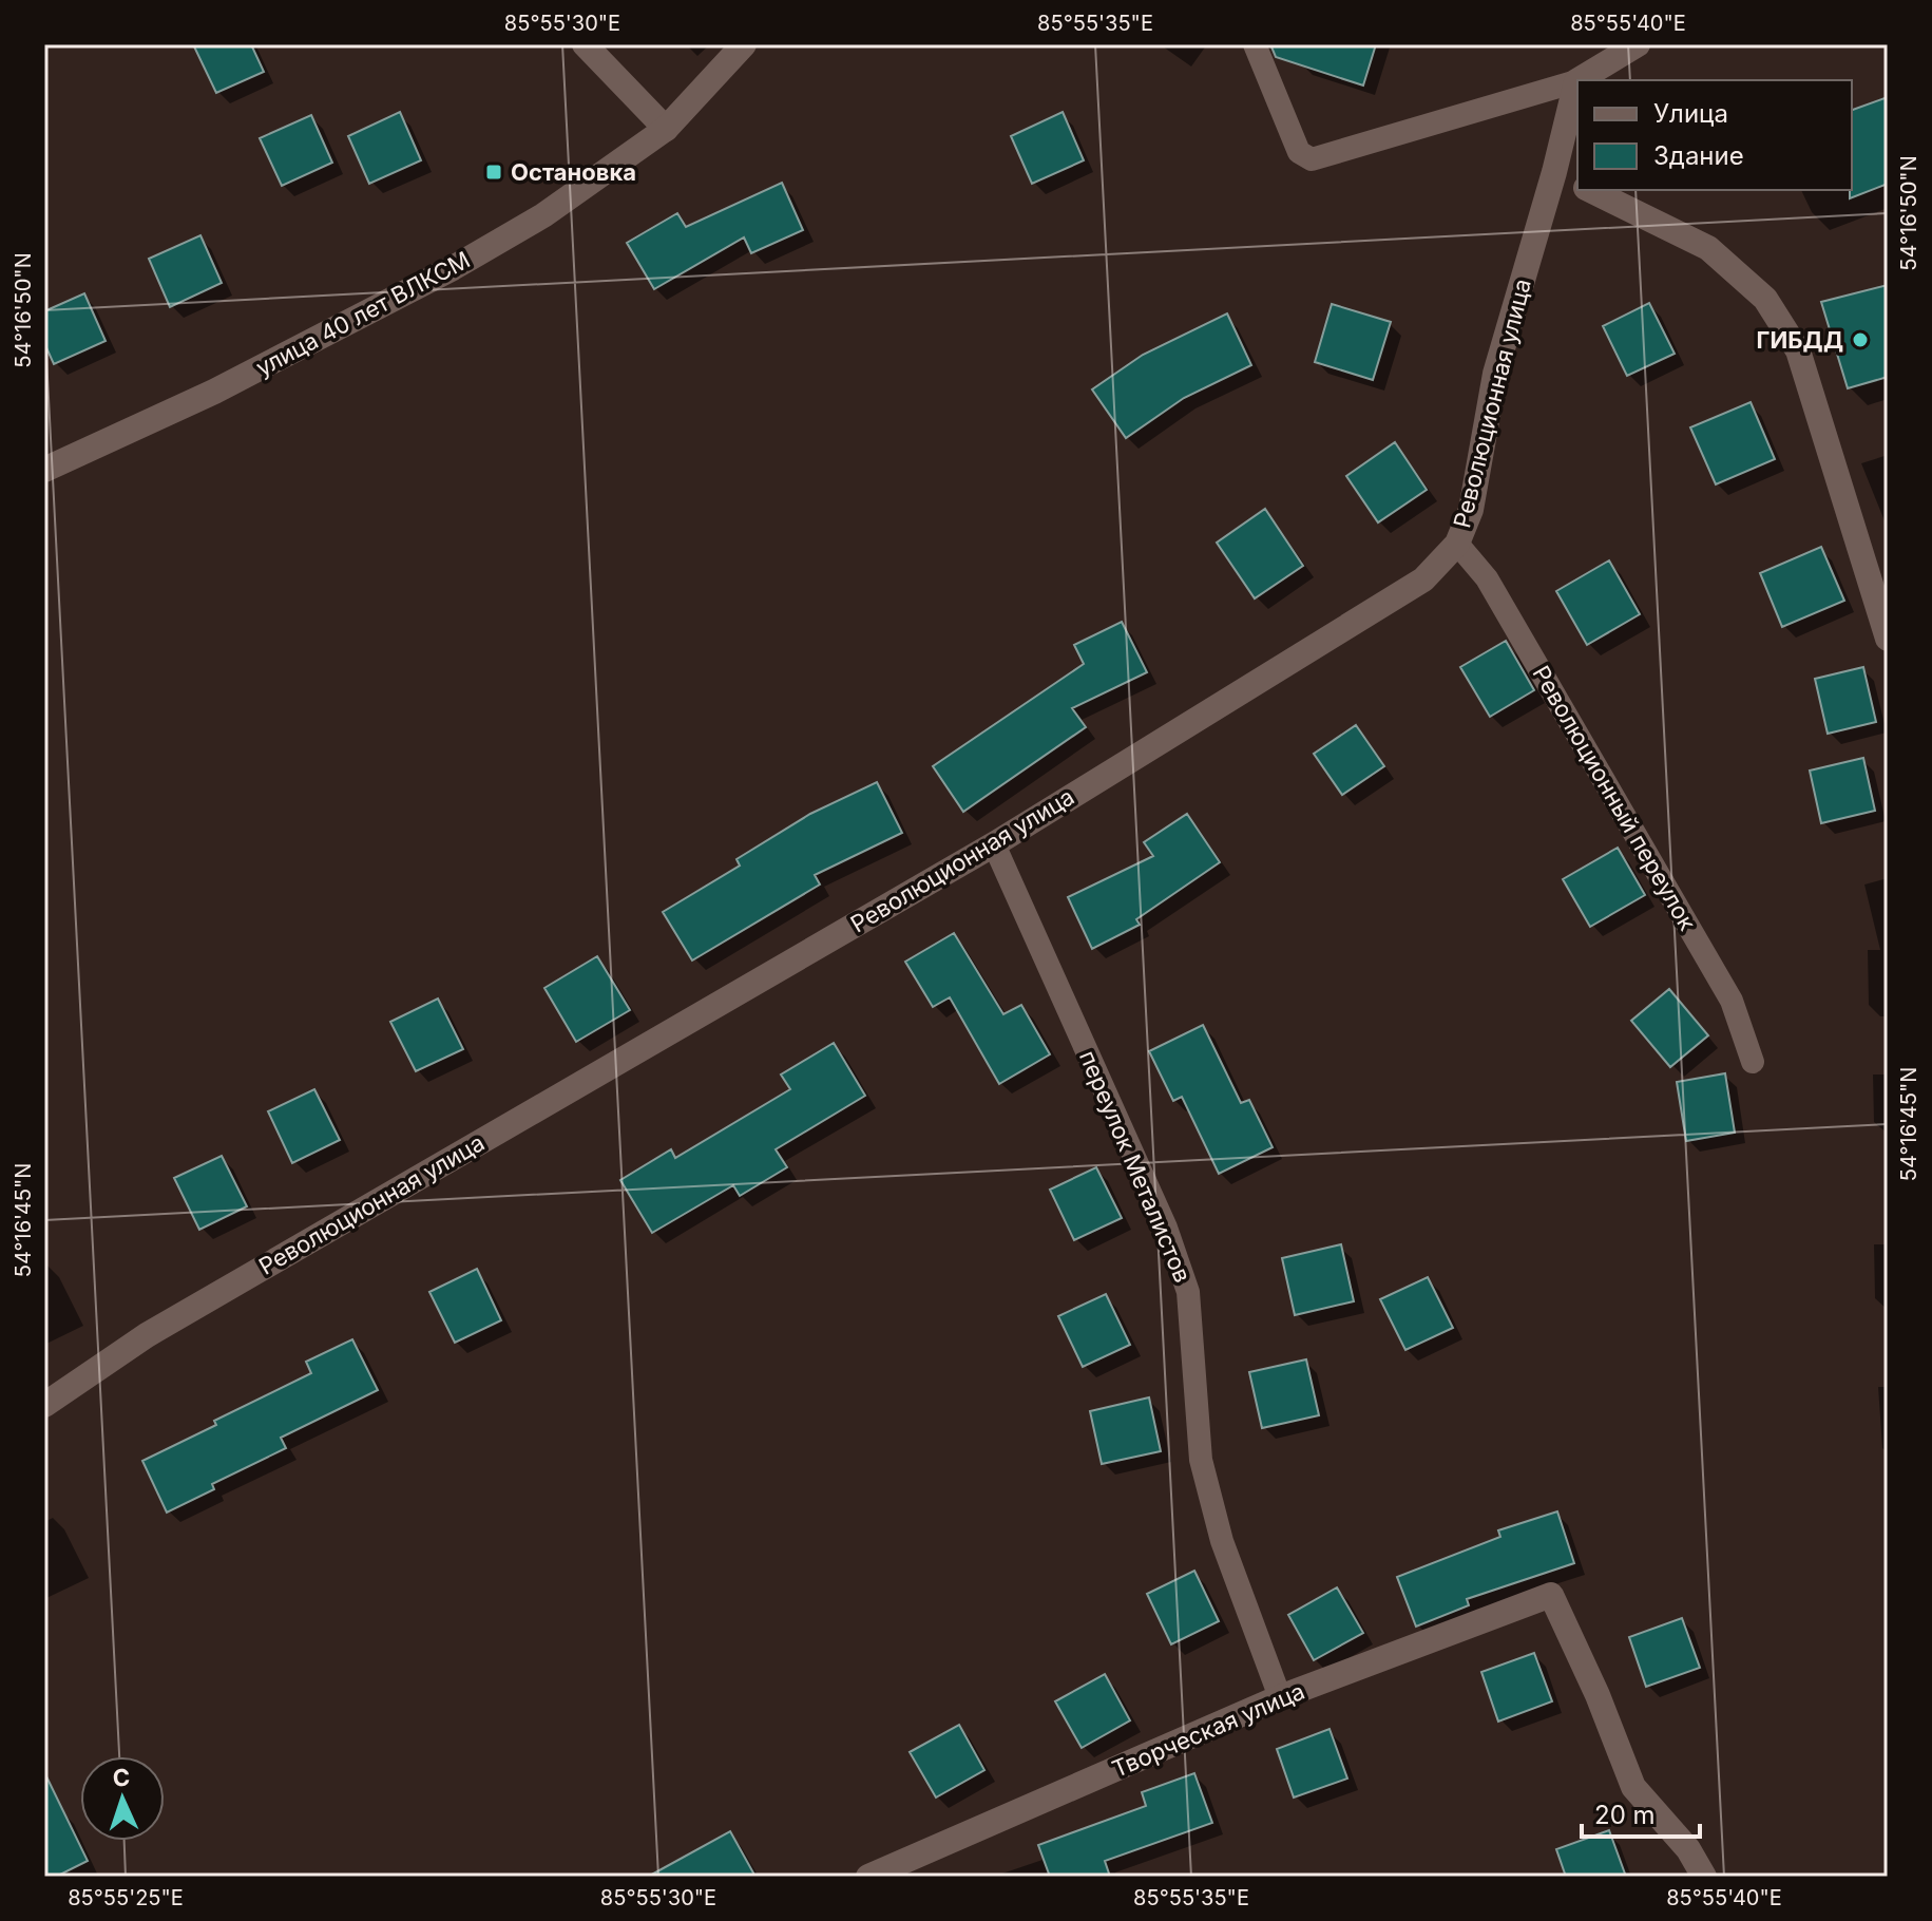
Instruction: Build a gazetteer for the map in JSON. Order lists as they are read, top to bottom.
{
  "streets": {
    "street": ["улица 40 лет ВЛКСМ", "Революционная улица", "Творческая улица"],
    "lane": ["Революционный переулок", "переулок Металистов"]
  },
  "crossings": [
    ["Революционная улица", "Революционный переулок"],
    ["Революционная улица", "переулок Металистов"],
    ["переулок Металистов", "Творческая улица"]
  ],
  "places": {
    "transit": ["Остановка"],
    "other": ["ГИБДД"]
  },
  "legend": ["Улица", "Здание"],
  "scale_bar": "20 m",
  "north": "top",
  "coordinates": [
    "85°55'30\"E",
    "85°55'35\"E",
    "85°55'40\"E",
    "54°16'50\"N",
    "54°16'45\"N",
    "85°55'25\"E"
  ]
}
